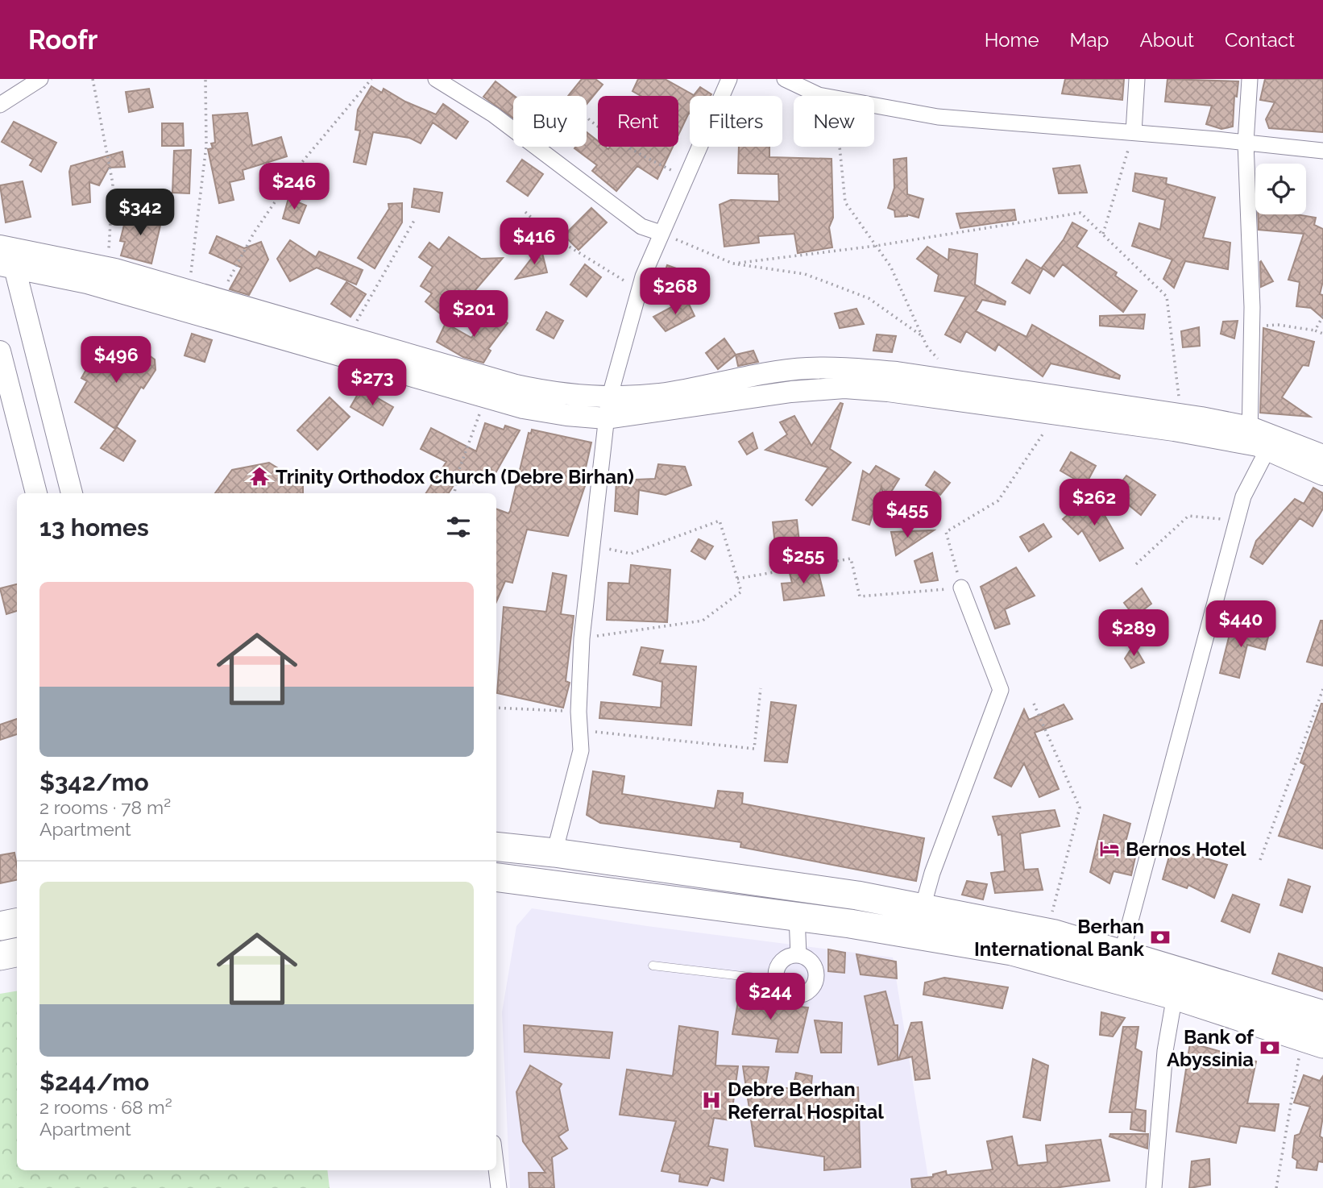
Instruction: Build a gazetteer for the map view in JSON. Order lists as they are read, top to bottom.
{
  "places": {
    "temple": ["Trinity Orthodox Church (Debre Birhan)"],
    "hotel": ["Bernos Hotel"],
    "bank": ["Berhan International Bank", "Bank of Abyssinia"],
    "hospital": ["Debre Berhan Referral Hospital"]
  },
  "page": {
    "header": "Roofr",
    "nav": [
      "Home",
      "Map",
      "About",
      "Contact"
    ],
    "chip": [
      "Buy",
      "Rent",
      "Filters",
      "New"
    ],
    "price": [
      "$246",
      "$342",
      "$416",
      "$268",
      "$201",
      "$496",
      "$273",
      "$262",
      "$455",
      "$255",
      "$440",
      "$289",
      "$244"
    ],
    "heading": "13 homes",
    "list": [
      {
        "name": "$342/mo",
        "note": "2 rooms · 78 m² · Apartment"
      },
      {
        "name": "$244/mo",
        "note": "2 rooms · 68 m² · Apartment"
      }
    ]
  }
}
